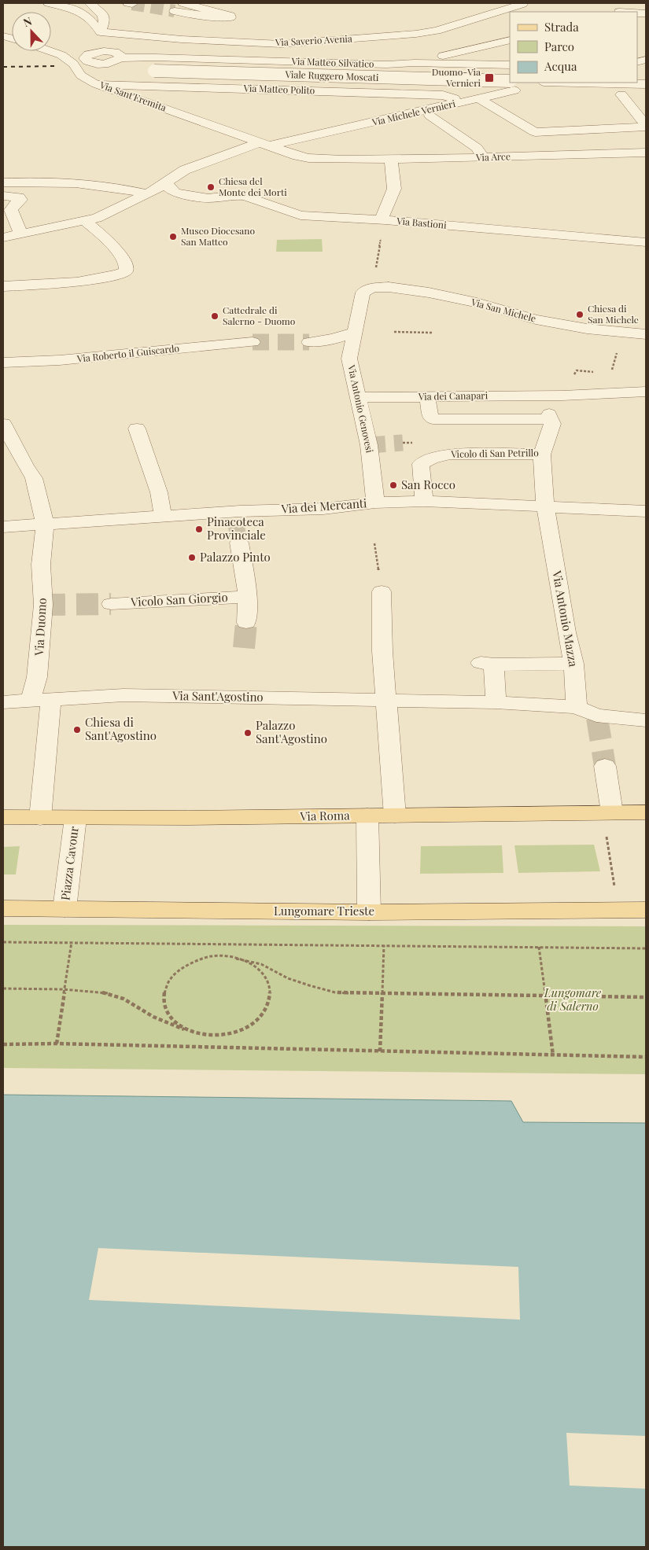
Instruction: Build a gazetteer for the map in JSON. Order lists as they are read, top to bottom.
{
  "streets": {
    "main road": ["Via Roma", "Lungomare Trieste"],
    "street": [
      "Via Saverio Avenia",
      "Via Matteo Silvatico",
      "Viale Ruggero Moscati",
      "Via Matteo Polito",
      "Via Sant'Eremita",
      "Via Michele Vernieri",
      "Via Arce",
      "Via Bastioni",
      "Via San Michele",
      "Via Roberto il Guiscardo",
      "Via dei Canapari",
      "Via Antonio Genovesi",
      "Vicolo di San Petrillo",
      "Via dei Mercanti",
      "Vicolo San Giorgio",
      "Via Antonio Mazza",
      "Via Duomo",
      "Via Sant'Agostino",
      "Piazza Cavour"
    ]
  },
  "crossings": [
    ["Via Matteo Silvatico", "Viale Ruggero Moscati"],
    ["Viale Ruggero Moscati", "Via Sant'Eremita"],
    ["Viale Ruggero Moscati", "Via Michele Vernieri"],
    ["Via Matteo Polito", "Via Sant'Eremita"],
    ["Via Matteo Polito", "Via Michele Vernieri"],
    ["Via Sant'Eremita", "Via Michele Vernieri"],
    ["Via Sant'Eremita", "Via Arce"],
    ["Via Michele Vernieri", "Via Arce"],
    ["Via Michele Vernieri", "Via Bastioni"],
    ["Via San Michele", "Via Antonio Genovesi"],
    ["Via dei Canapari", "Via Antonio Genovesi"],
    ["Via dei Canapari", "Vicolo di San Petrillo"],
    ["Via Antonio Genovesi", "Via dei Mercanti"],
    ["Vicolo di San Petrillo", "Via dei Mercanti"],
    ["Vicolo di San Petrillo", "Via Antonio Mazza"],
    ["Via dei Mercanti", "Via Antonio Mazza"],
    ["Via dei Mercanti", "Via Duomo"],
    ["Via Antonio Mazza", "Via Sant'Agostino"],
    ["Via Roma", "Piazza Cavour"],
    ["Piazza Cavour", "Lungomare Trieste"]
  ],
  "parks": ["Lungomare di Salerno"],
  "places": {
    "transit": ["Duomo-Via Vernieri"],
    "other": [
      "Chiesa del Monte dei Morti",
      "Museo Diocesano San Matteo",
      "Chiesa di San Michele",
      "Cattedrale di Salerno - Duomo",
      "San Rocco",
      "Pinacoteca Provinciale",
      "Palazzo Pinto",
      "Chiesa di Sant'Agostino",
      "Palazzo Sant'Agostino"
    ]
  },
  "legend": ["Strada", "Parco", "Acqua"],
  "north": "top"
}
